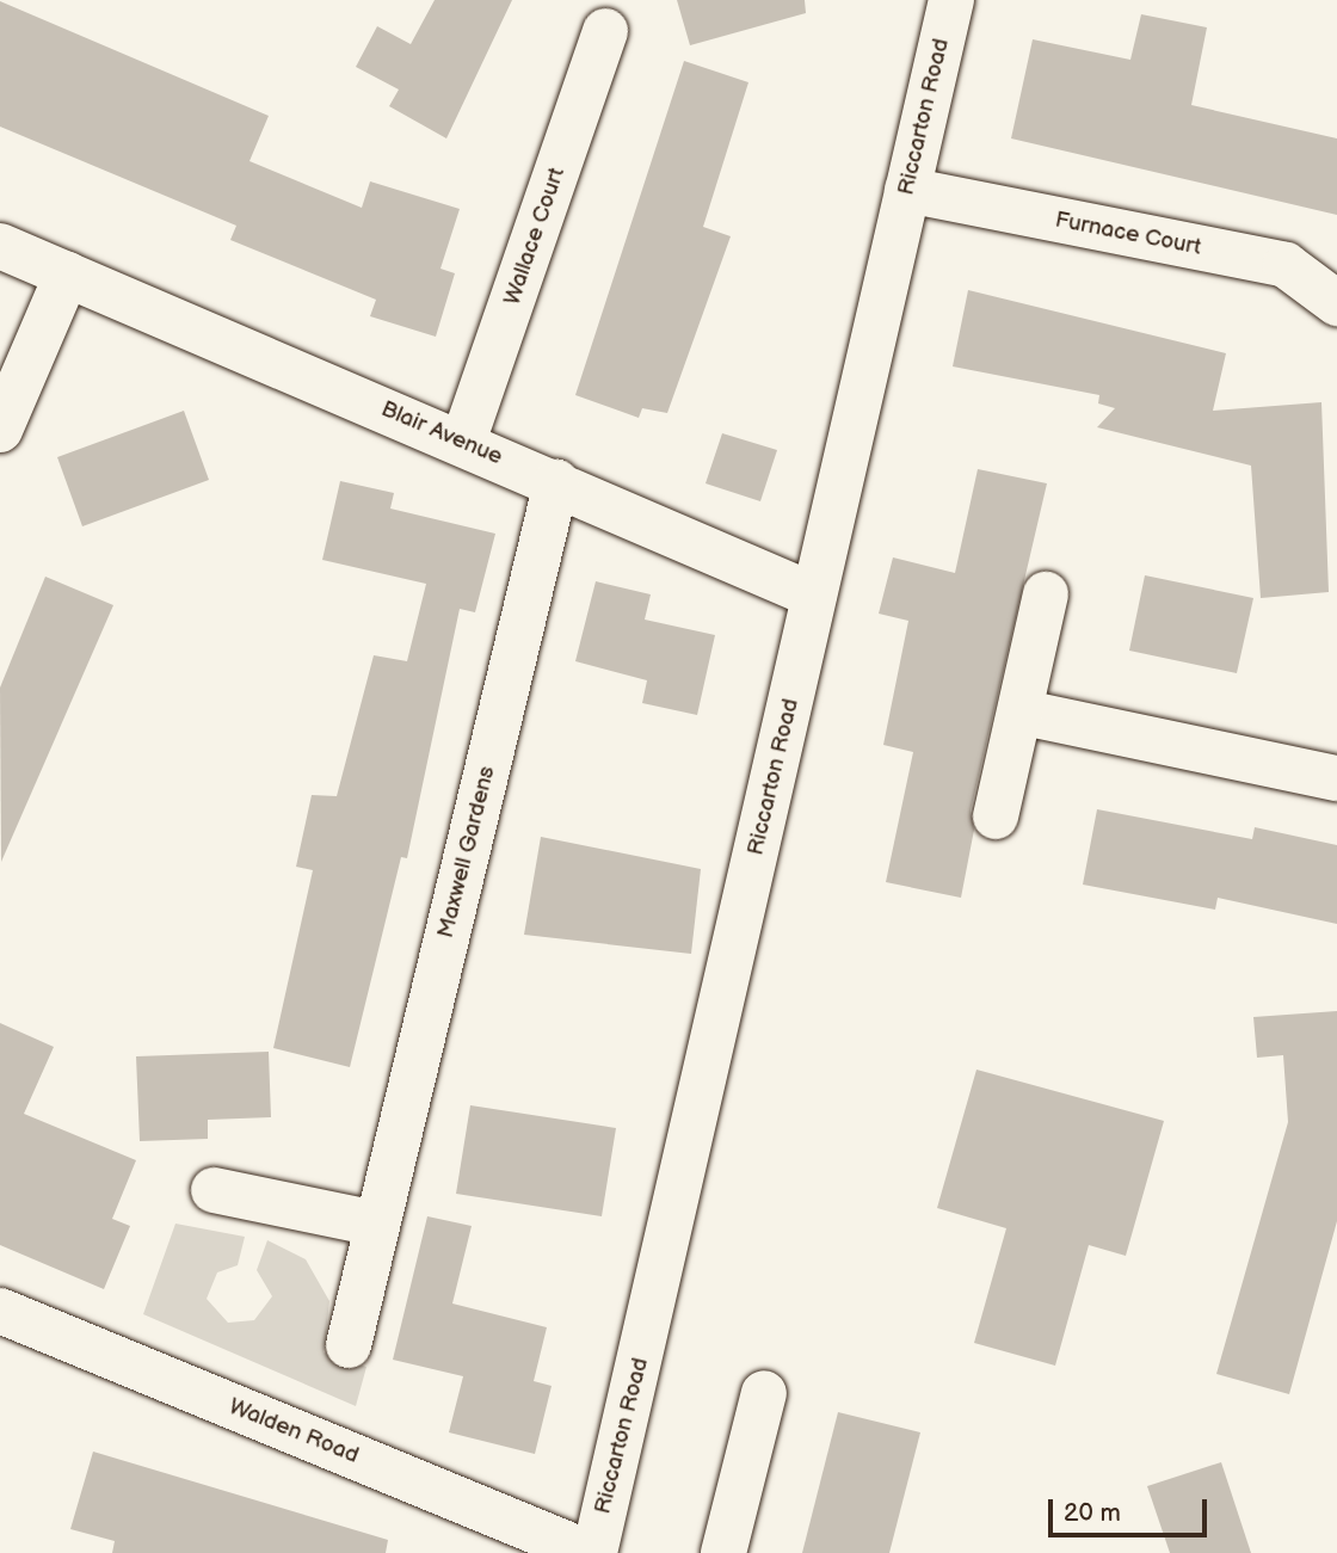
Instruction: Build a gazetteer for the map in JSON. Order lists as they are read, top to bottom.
{
  "streets": {
    "street": [
      "Riccarton Road",
      "Furnace Court",
      "Wallace Court",
      "Blair Avenue",
      "Maxwell Gardens",
      "Walden Road"
    ]
  },
  "crossings": [
    ["Riccarton Road", "Furnace Court"],
    ["Riccarton Road", "Blair Avenue"],
    ["Riccarton Road", "Walden Road"],
    ["Wallace Court", "Blair Avenue"],
    ["Blair Avenue", "Maxwell Gardens"]
  ],
  "scale_bar": "20 m"
}
